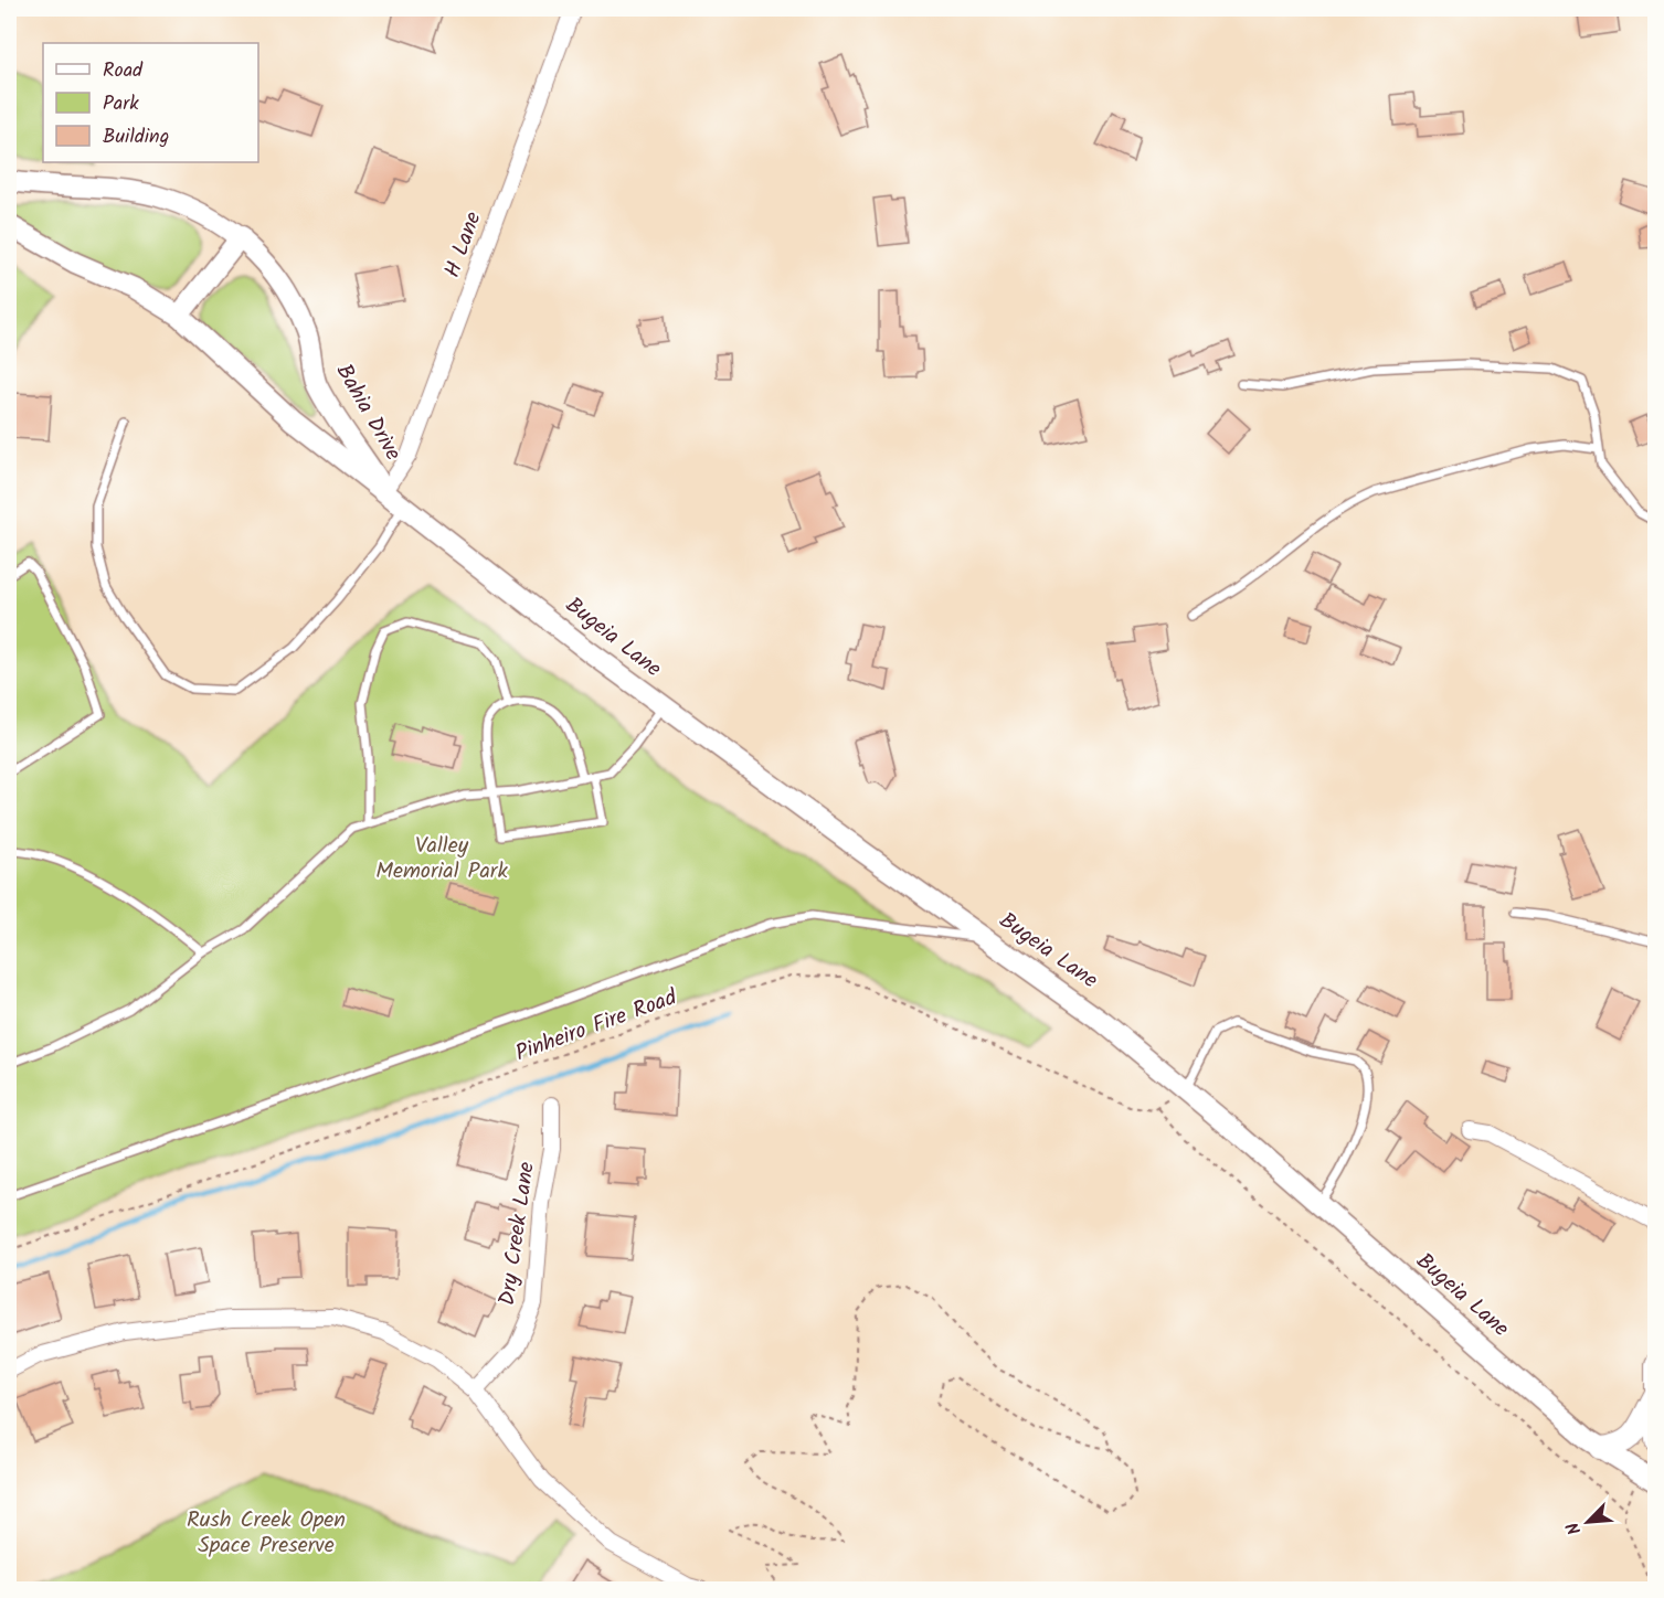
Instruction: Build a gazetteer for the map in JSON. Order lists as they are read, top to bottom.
{
  "streets": {
    "street": [
      "H Lane",
      "Bahia Drive",
      "Bugeia Lane",
      "Dry Creek Lane"
    ],
    "path": ["Pinheiro Fire Road"]
  },
  "crossings": [
    ["H Lane", "Bahia Drive"],
    ["H Lane", "Bugeia Lane"],
    ["Bahia Drive", "Bugeia Lane"]
  ],
  "parks": ["Valley Memorial Park", "Rush Creek Open Space Preserve"],
  "legend": ["Road", "Park", "Building"],
  "north": "bottom left"
}
